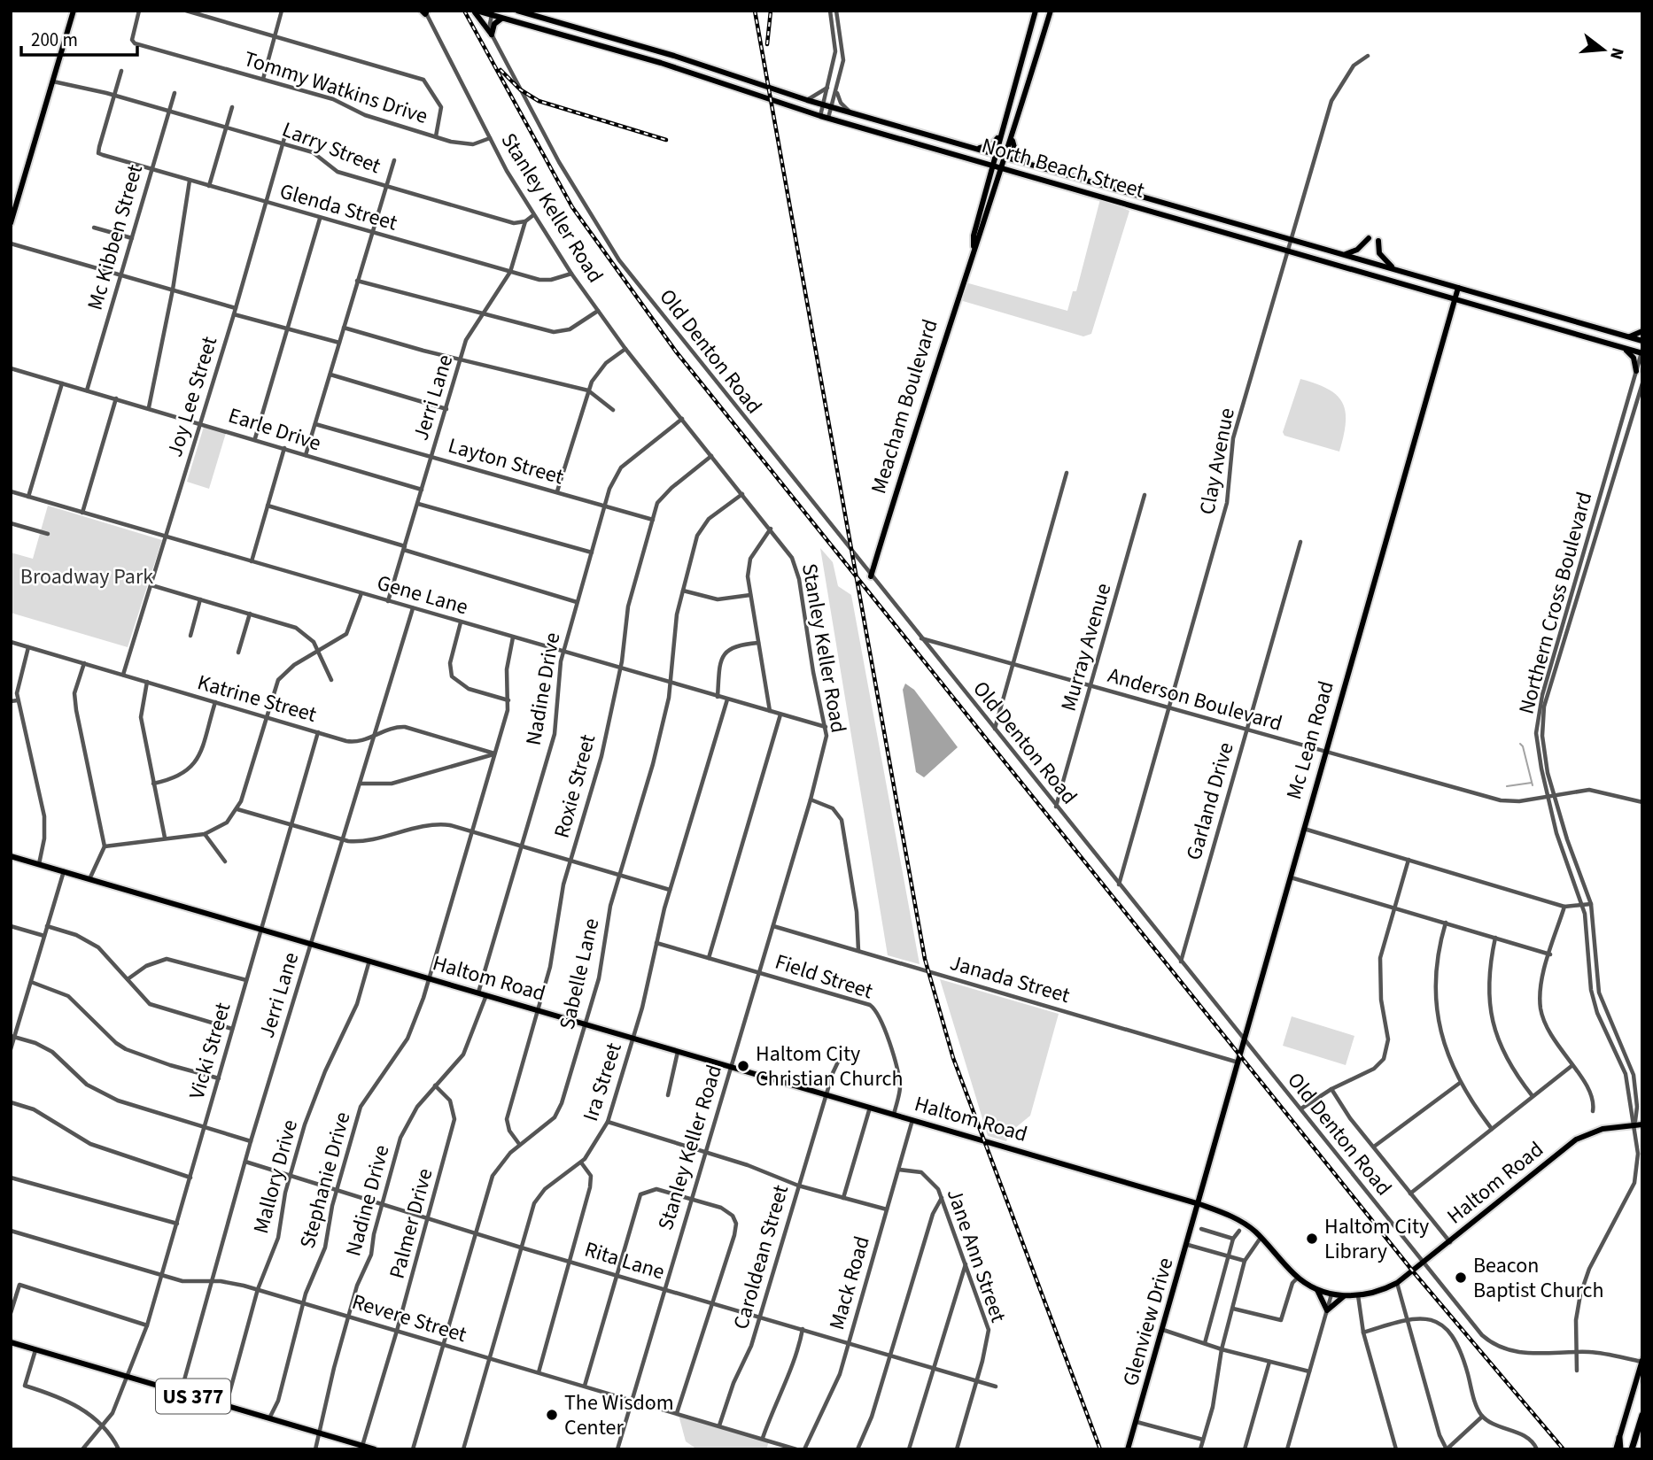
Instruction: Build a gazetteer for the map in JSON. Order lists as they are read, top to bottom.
{
  "streets": {
    "main road": [
      "North Beach Street",
      "Meacham Boulevard",
      "Mc Lean Road",
      "Haltom Road",
      "Glenview Drive",
      "US 377"
    ],
    "street": [
      "Tommy Watkins Drive",
      "Larry Street",
      "Glenda Street",
      "Stanley Keller Road",
      "Mc Kibben Street",
      "Old Denton Road",
      "Joy Lee Street",
      "Jerri Lane",
      "Earle Drive",
      "Layton Street",
      "Clay Avenue",
      "Gene Lane",
      "Northern Cross Boulevard",
      "Murray Avenue",
      "Nadine Drive",
      "Katrine Street",
      "Anderson Boulevard",
      "Roxie Street",
      "Garland Drive",
      "Sabelle Lane",
      "Field Street",
      "Janada Street",
      "Vicki Street",
      "Ira Street",
      "Mallory Drive",
      "Stephanie Drive",
      "Palmer Drive",
      "Jane Ann Street",
      "Caroldean Street",
      "Rita Lane",
      "Mack Road",
      "Revere Street"
    ]
  },
  "crossings": [
    ["Tommy Watkins Drive", "Stanley Keller Road"],
    ["Larry Street", "Glenda Street"],
    ["Larry Street", "Mc Kibben Street"],
    ["Larry Street", "Joy Lee Street"],
    ["Larry Street", "Jerri Lane"],
    ["North Beach Street", "Old Denton Road"],
    ["North Beach Street", "Meacham Boulevard"],
    ["North Beach Street", "Clay Avenue"],
    ["North Beach Street", "Northern Cross Boulevard"],
    ["North Beach Street", "Mc Lean Road"],
    ["Glenda Street", "Stanley Keller Road"],
    ["Glenda Street", "Mc Kibben Street"],
    ["Glenda Street", "Joy Lee Street"],
    ["Glenda Street", "Jerri Lane"],
    ["Stanley Keller Road", "Gene Lane"],
    ["Stanley Keller Road", "Nadine Drive"],
    ["Stanley Keller Road", "Roxie Street"],
    ["Stanley Keller Road", "Sabelle Lane"],
    ["Stanley Keller Road", "Field Street"],
    ["Stanley Keller Road", "Haltom Road"],
    ["Stanley Keller Road", "Janada Street"],
    ["Stanley Keller Road", "Rita Lane"],
    ["Stanley Keller Road", "Revere Street"],
    ["Mc Kibben Street", "Earle Drive"],
    ["Old Denton Road", "Meacham Boulevard"],
    ["Old Denton Road", "Clay Avenue"],
    ["Old Denton Road", "Murray Avenue"],
    ["Old Denton Road", "Anderson Boulevard"],
    ["Old Denton Road", "Mc Lean Road"],
    ["Old Denton Road", "Garland Drive"],
    ["Old Denton Road", "Haltom Road"],
    ["Joy Lee Street", "Earle Drive"],
    ["Joy Lee Street", "Gene Lane"],
    ["Joy Lee Street", "Katrine Street"],
    ["Jerri Lane", "Earle Drive"],
    ["Jerri Lane", "Layton Street"],
    ["Jerri Lane", "Gene Lane"],
    ["Jerri Lane", "Katrine Street"],
    ["Jerri Lane", "Haltom Road"],
    ["Jerri Lane", "Rita Lane"],
    ["Jerri Lane", "Revere Street"],
    ["Jerri Lane", "US 377"],
    ["Layton Street", "Nadine Drive"],
    ["Layton Street", "Roxie Street"],
    ["Clay Avenue", "Anderson Boulevard"],
    ["Gene Lane", "Nadine Drive"],
    ["Gene Lane", "Roxie Street"],
    ["Gene Lane", "Sabelle Lane"],
    ["Gene Lane", "Ira Street"],
    ["Gene Lane", "Stephanie Drive"],
    ["Northern Cross Boulevard", "Anderson Boulevard"],
    ["Northern Cross Boulevard", "Haltom Road"],
    ["Murray Avenue", "Anderson Boulevard"],
    ["Nadine Drive", "Haltom Road"],
    ["Nadine Drive", "Palmer Drive"],
    ["Nadine Drive", "Rita Lane"],
    ["Nadine Drive", "Revere Street"],
    ["Nadine Drive", "US 377"],
    ["Katrine Street", "Vicki Street"],
    ["Katrine Street", "Stephanie Drive"],
    ["Anderson Boulevard", "Mc Lean Road"],
    ["Anderson Boulevard", "Garland Drive"],
    ["Mc Lean Road", "Haltom Road"],
    ["Mc Lean Road", "Janada Street"],
    ["Mc Lean Road", "Glenview Drive"],
    ["Roxie Street", "Sabelle Lane"],
    ["Roxie Street", "Haltom Road"],
    ["Sabelle Lane", "Haltom Road"],
    ["Sabelle Lane", "Rita Lane"],
    ["Sabelle Lane", "Revere Street"],
    ["Field Street", "Haltom Road"],
    ["Field Street", "Ira Street"],
    ["Haltom Road", "Vicki Street"],
    ["Haltom Road", "Ira Street"],
    ["Haltom Road", "Mallory Drive"],
    ["Haltom Road", "Stephanie Drive"],
    ["Haltom Road", "Caroldean Street"],
    ["Haltom Road", "Mack Road"],
    ["Haltom Road", "Glenview Drive"],
    ["Vicki Street", "Revere Street"],
    ["Vicki Street", "US 377"],
    ["Ira Street", "Rita Lane"],
    ["Ira Street", "Revere Street"],
    ["Mallory Drive", "Rita Lane"],
    ["Mallory Drive", "Revere Street"],
    ["Mallory Drive", "US 377"],
    ["Stephanie Drive", "Rita Lane"],
    ["Stephanie Drive", "Revere Street"],
    ["Stephanie Drive", "US 377"],
    ["Palmer Drive", "Rita Lane"],
    ["Palmer Drive", "Revere Street"],
    ["Palmer Drive", "US 377"],
    ["Jane Ann Street", "Rita Lane"],
    ["Jane Ann Street", "Mack Road"],
    ["Caroldean Street", "Rita Lane"],
    ["Caroldean Street", "Revere Street"],
    ["Rita Lane", "Mack Road"]
  ],
  "parks": ["Broadway Park"],
  "places": [
    "Haltom City Christian Church",
    "Haltom City Library",
    "Beacon Baptist Church",
    "The Wisdom Center"
  ],
  "scale_bar": "200 m",
  "north": "right"
}
